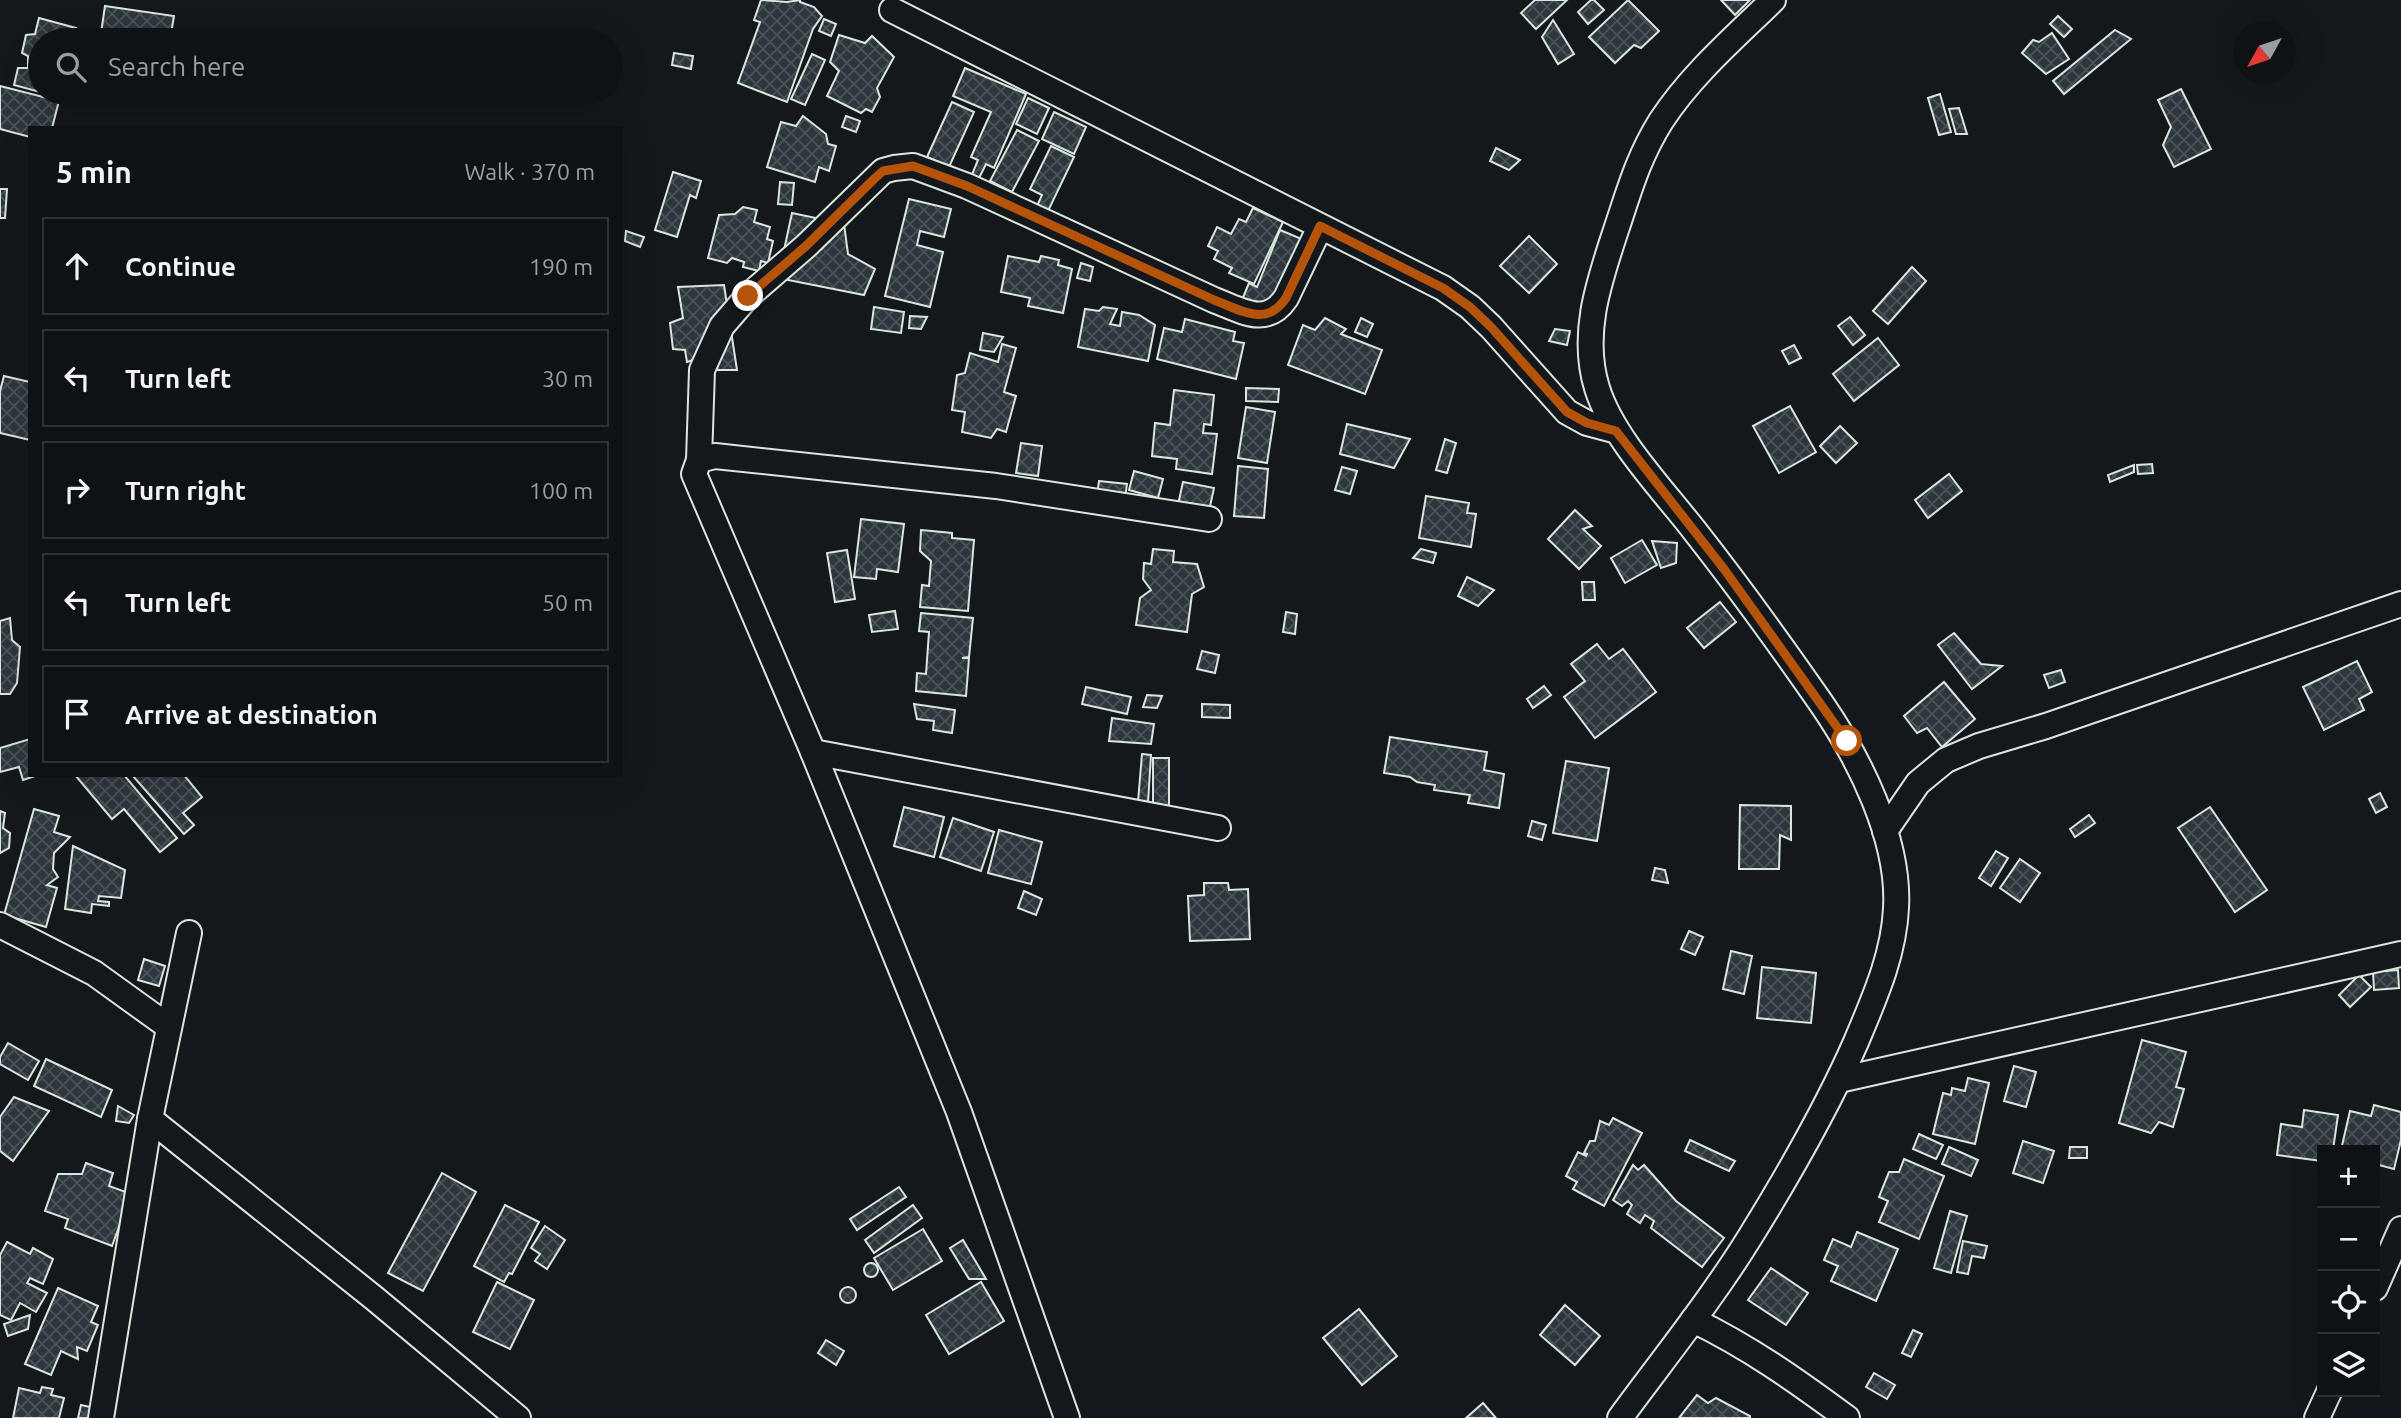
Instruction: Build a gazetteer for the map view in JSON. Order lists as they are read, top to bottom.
{
  "north": "bottom left",
  "page": {
    "search": "Search here",
    "heading": ["5 min", "Walk · 370 m"],
    "list": [
      ["Continue", "190 m"],
      ["Turn left", "30 m"],
      ["Turn right", "100 m"],
      ["Turn left", "50 m"],
      "Arrive at destination"
    ],
    "map_buttons": ["+", "−"]
  }
}
